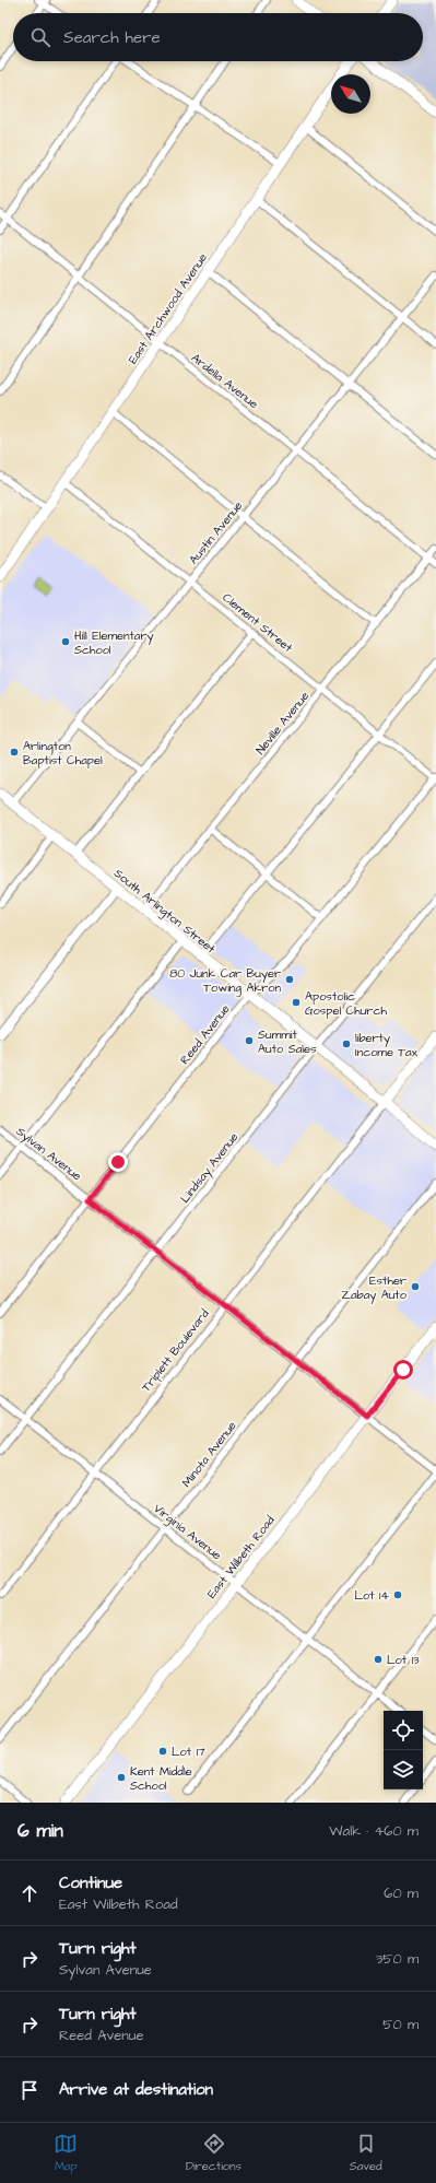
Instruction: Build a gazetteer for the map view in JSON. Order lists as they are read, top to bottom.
{
  "streets": {
    "main road": [
      "East Archwood Avenue",
      "South Arlington Street",
      "Triplett Boulevard",
      "East Wilbeth Road"
    ],
    "street": [
      "Ardella Avenue",
      "Austin Avenue",
      "Clement Street",
      "Neville Avenue",
      "Reed Avenue",
      "Sylvan Avenue",
      "Lindsay Avenue",
      "Minota Avenue",
      "Virginia Avenue"
    ]
  },
  "crossings": [
    ["East Archwood Avenue", "Ardella Avenue"],
    ["East Archwood Avenue", "Clement Street"],
    ["Ardella Avenue", "Austin Avenue"],
    ["Ardella Avenue", "Neville Avenue"],
    ["Austin Avenue", "Clement Street"],
    ["Austin Avenue", "South Arlington Street"],
    ["Clement Street", "Neville Avenue"],
    ["Clement Street", "Reed Avenue"],
    ["Neville Avenue", "South Arlington Street"],
    ["South Arlington Street", "Reed Avenue"],
    ["South Arlington Street", "Lindsay Avenue"],
    ["South Arlington Street", "Triplett Boulevard"],
    ["Reed Avenue", "Sylvan Avenue"],
    ["Sylvan Avenue", "Lindsay Avenue"],
    ["Sylvan Avenue", "Triplett Boulevard"],
    ["Sylvan Avenue", "Minota Avenue"],
    ["Sylvan Avenue", "East Wilbeth Road"],
    ["Lindsay Avenue", "Virginia Avenue"],
    ["Triplett Boulevard", "Virginia Avenue"],
    ["Minota Avenue", "Virginia Avenue"],
    ["Virginia Avenue", "East Wilbeth Road"]
  ],
  "places": [
    "Hill Elementary School",
    "Arlington Baptist Chapel",
    "80 Junk Car Buyer Towing Akron",
    "Apostolic Gospel Church",
    "Summit Auto Sales",
    "liberty Income Tax",
    "Esther Zabay Auto",
    "Lot 14",
    "Lot 13",
    "Lot 17",
    "Kent Middle School"
  ],
  "north": "top left",
  "page": {
    "search": "Search here",
    "heading": ["6 min", "Walk · 460 m"],
    "list": [
      ["Continue", "East Wilbeth Road", "60 m"],
      ["Turn right", "Sylvan Avenue", "350 m"],
      ["Turn right", "Reed Avenue", "50 m"],
      "Arrive at destination"
    ],
    "nav": ["Map", "Directions", "Saved"]
  }
}
